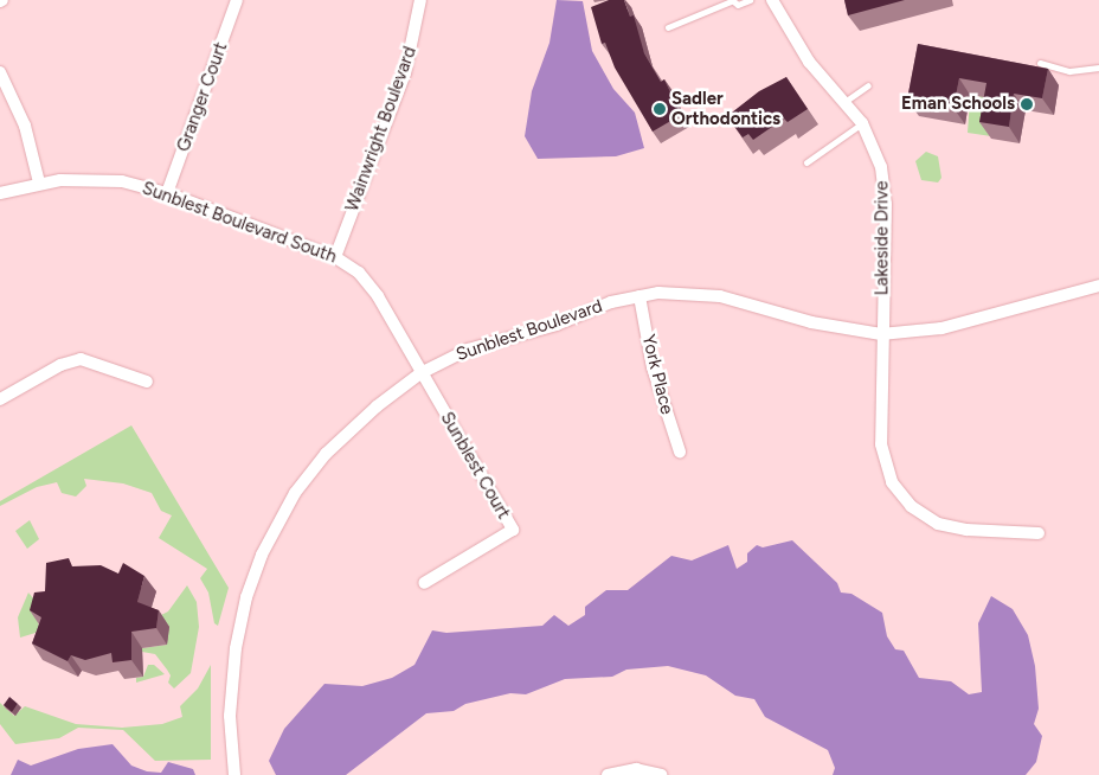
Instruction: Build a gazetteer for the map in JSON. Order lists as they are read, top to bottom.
{
  "streets": {
    "street": [
      "Granger Court",
      "Wainwright Boulevard",
      "Sunblest Boulevard South",
      "Lakeside Drive",
      "Sunblest Boulevard",
      "York Place",
      "Sunblest Court"
    ]
  },
  "crossings": [
    ["Granger Court", "Sunblest Boulevard South"],
    ["Wainwright Boulevard", "Sunblest Boulevard South"],
    ["Sunblest Boulevard South", "Sunblest Boulevard"],
    ["Sunblest Boulevard South", "Sunblest Court"],
    ["Lakeside Drive", "Sunblest Boulevard"],
    ["Sunblest Boulevard", "York Place"],
    ["Sunblest Boulevard", "Sunblest Court"]
  ],
  "places": ["Eman Schools", "Sadler Orthodontics"]
}
